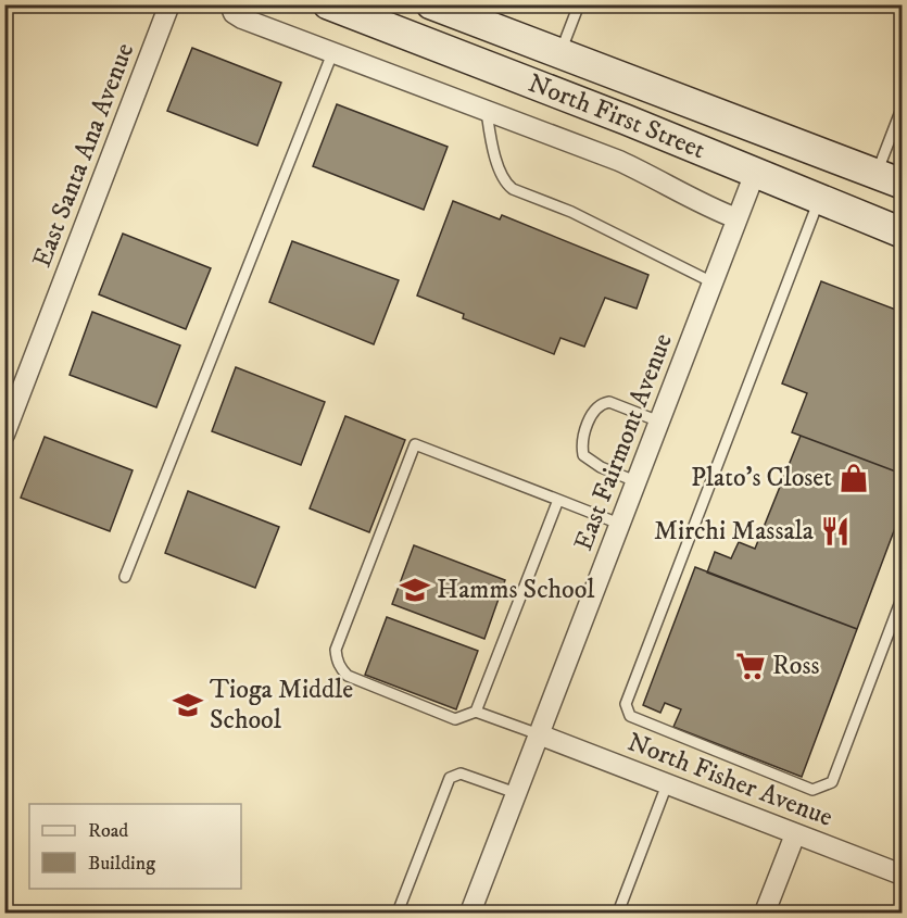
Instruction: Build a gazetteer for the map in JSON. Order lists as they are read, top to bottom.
{
  "streets": {
    "main road": ["North First Street"],
    "street": ["East Santa Ana Avenue", "East Fairmont Avenue", "North Fisher Avenue"]
  },
  "crossings": [
    ["North First Street", "East Fairmont Avenue"],
    ["East Fairmont Avenue", "North Fisher Avenue"]
  ],
  "places": {
    "shop": ["Plato's Closet"],
    "restaurant": ["Mirchi Massala"],
    "school or university": ["Hamms School", "Tioga Middle School"],
    "supermarket": ["Ross"]
  },
  "legend": ["Road", "Building"]
}
